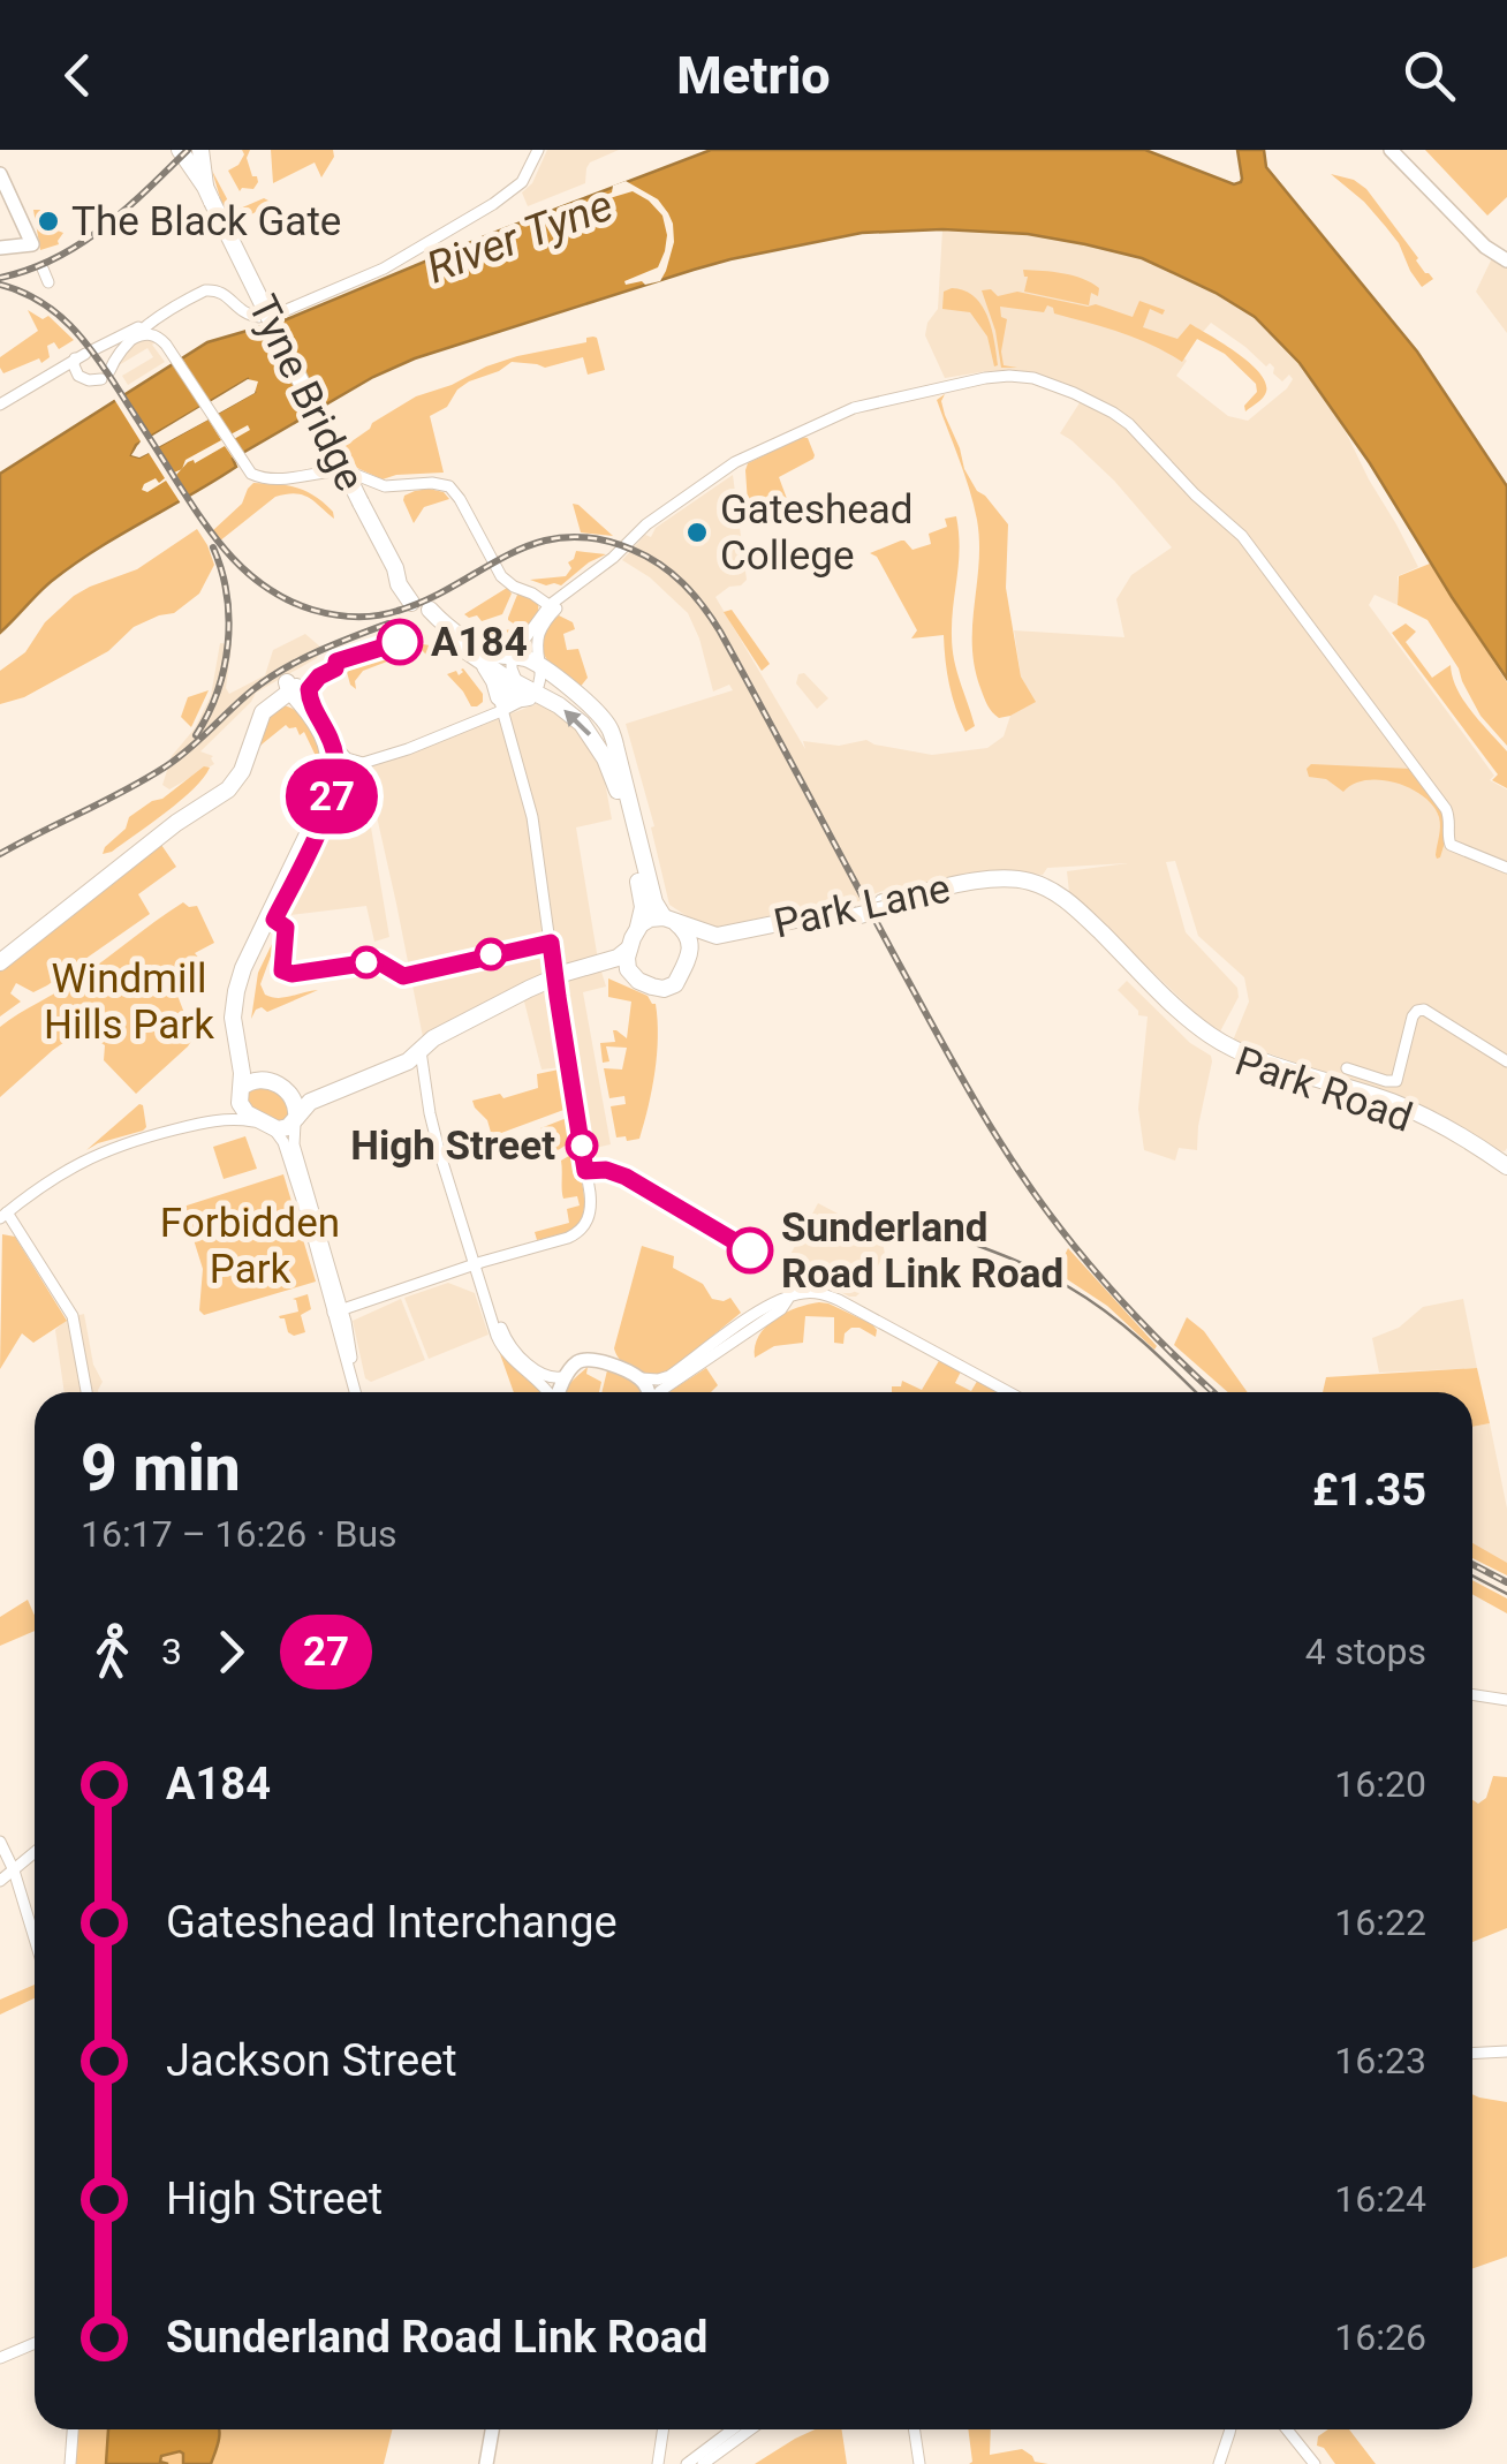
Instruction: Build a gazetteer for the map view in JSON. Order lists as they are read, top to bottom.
{
  "streets": {
    "highway": ["Tyne Bridge", "Park Lane", "Park Road"]
  },
  "crossings": [
    ["Park Lane", "Park Road"]
  ],
  "water": ["River Tyne"],
  "parks": ["Windmill Hills Park", "Forbidden Park"],
  "places": [
    "The Black Gate",
    "Gateshead College",
    "A184",
    "High Street",
    "Sunderland Road Link Road"
  ],
  "lines": ["bus line 27"],
  "page": {
    "header": "Metrio",
    "on_map": "27",
    "heading": ["9 min", "16:17 – 16:26 · Bus", "£1.35"],
    "legs": ["3", "27", "4 stops"],
    "list": [
      {
        "name": "A184",
        "value": "16:20"
      },
      {
        "name": "Gateshead Interchange",
        "value": "16:22"
      },
      {
        "name": "Jackson Street",
        "value": "16:23"
      },
      {
        "name": "High Street",
        "value": "16:24"
      },
      {
        "name": "Sunderland Road Link Road",
        "value": "16:26"
      }
    ]
  }
}
